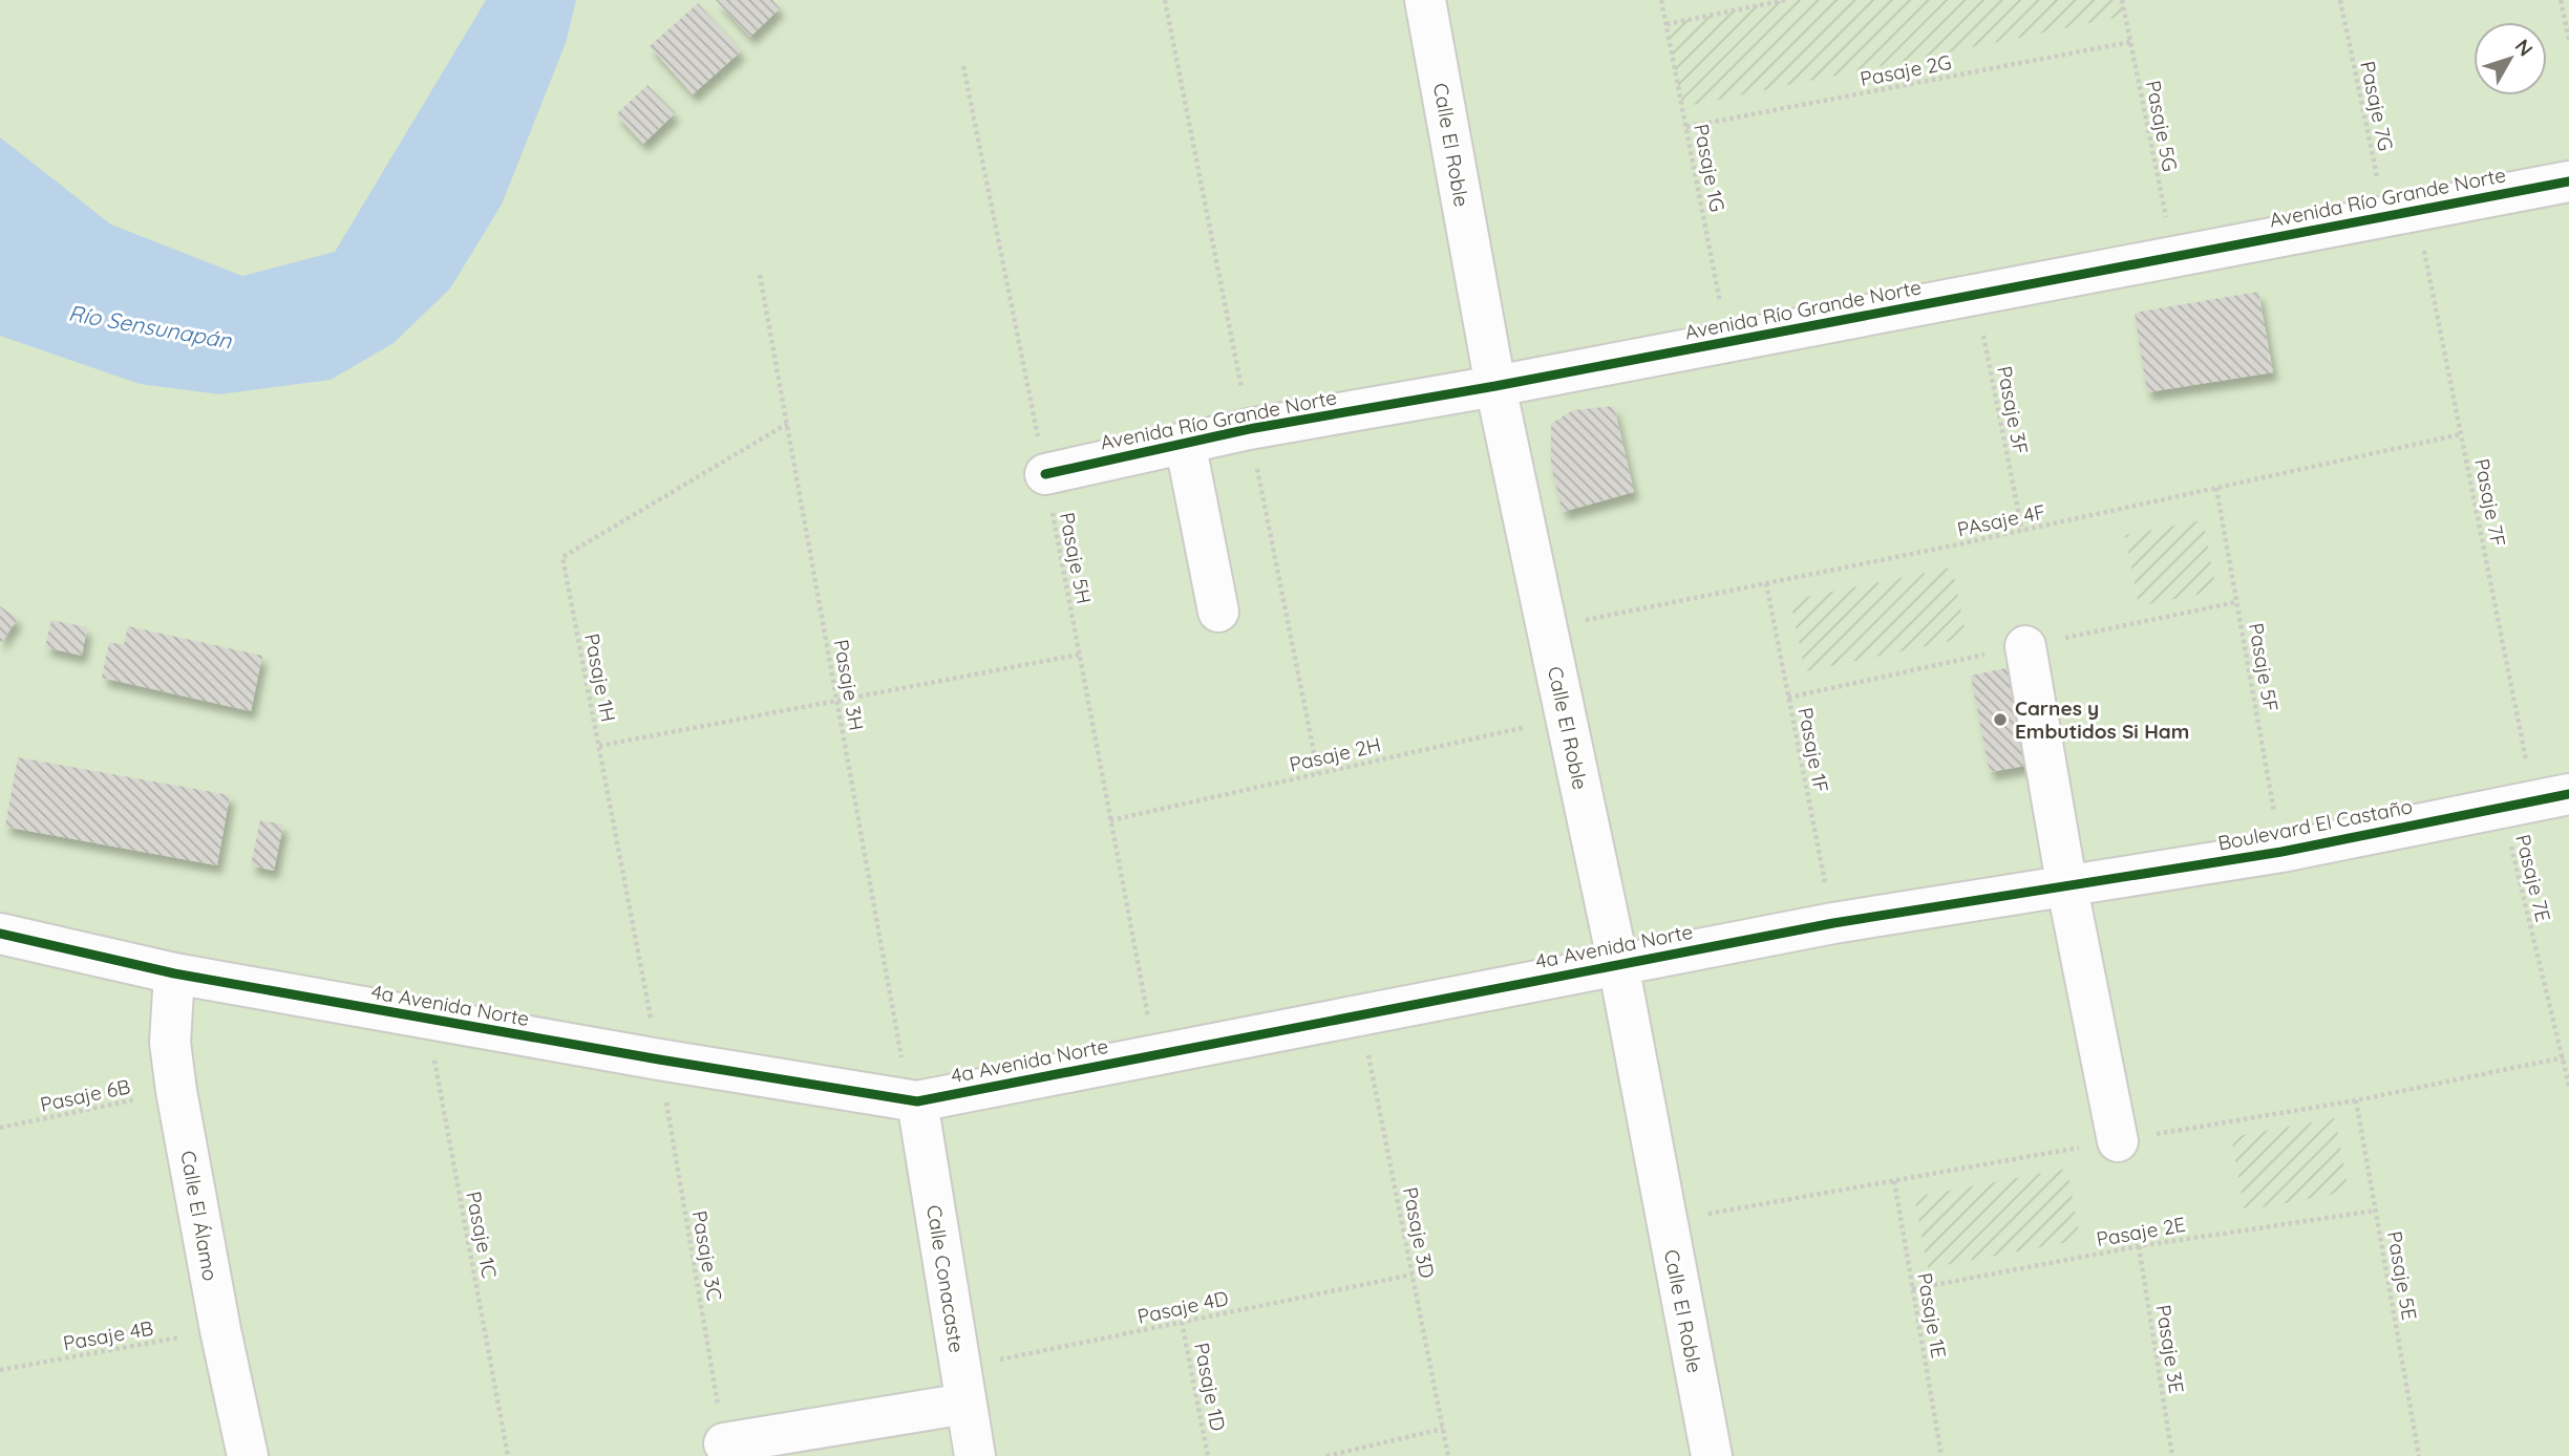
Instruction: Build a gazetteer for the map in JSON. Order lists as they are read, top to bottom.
{
  "streets": {
    "street": [
      "Calle El Roble",
      "Avenida Río Grande Norte",
      "Boulevard El Castaño",
      "4a Avenida Norte",
      "Calle El Álamo",
      "Calle Conacaste"
    ],
    "path": [
      "Pasaje 2G",
      "Pasaje 7G",
      "Pasaje 5G",
      "Pasaje 1G",
      "Pasaje 3F",
      "Pasaje 7F",
      "PAsaje 4F",
      "Pasaje 5H",
      "Pasaje 5F",
      "Pasaje 1H",
      "Pasaje 3H",
      "Pasaje 1F",
      "Pasaje 2H",
      "Pasaje 7E",
      "Pasaje 6B",
      "Pasaje 2E",
      "Pasaje 3D",
      "Pasaje 1C",
      "Pasaje 3C",
      "Pasaje 5E",
      "Pasaje 4D",
      "Pasaje 1E",
      "Pasaje 4B",
      "Pasaje 3E",
      "Pasaje 1D"
    ]
  },
  "crossings": [
    ["Pasaje 2G", "Pasaje 5G"],
    ["Pasaje 2G", "Pasaje 1G"],
    ["Pasaje 7G", "Avenida Río Grande Norte"],
    ["Pasaje 7G", "Pasaje 7F"],
    ["Pasaje 5G", "Avenida Río Grande Norte"],
    ["Calle El Roble", "Avenida Río Grande Norte"],
    ["Calle El Roble", "PAsaje 4F"],
    ["Calle El Roble", "Pasaje 2H"],
    ["Calle El Roble", "4a Avenida Norte"],
    ["Pasaje 1G", "Avenida Río Grande Norte"],
    ["Avenida Río Grande Norte", "Pasaje 3F"],
    ["Avenida Río Grande Norte", "Pasaje 7F"],
    ["Avenida Río Grande Norte", "Pasaje 5H"],
    ["Pasaje 3F", "PAsaje 4F"],
    ["Pasaje 7F", "PAsaje 4F"],
    ["Pasaje 7F", "Boulevard El Castaño"],
    ["Pasaje 7F", "Pasaje 7E"],
    ["PAsaje 4F", "Pasaje 5F"],
    ["PAsaje 4F", "Pasaje 1F"],
    ["Pasaje 5H", "Pasaje 2H"],
    ["Pasaje 5H", "4a Avenida Norte"],
    ["Pasaje 5F", "Boulevard El Castaño"],
    ["Pasaje 1H", "Pasaje 3H"],
    ["Pasaje 1H", "4a Avenida Norte"],
    ["Pasaje 1H", "Pasaje 3C"],
    ["Pasaje 3H", "4a Avenida Norte"],
    ["Pasaje 3H", "Calle Conacaste"],
    ["Pasaje 1F", "4a Avenida Norte"],
    ["Boulevard El Castaño", "Pasaje 7E"],
    ["Boulevard El Castaño", "4a Avenida Norte"],
    ["4a Avenida Norte", "Calle El Álamo"],
    ["4a Avenida Norte", "Pasaje 3D"],
    ["4a Avenida Norte", "Pasaje 1C"],
    ["4a Avenida Norte", "Pasaje 3C"],
    ["4a Avenida Norte", "Calle Conacaste"],
    ["Pasaje 6B", "Calle El Álamo"],
    ["Calle El Álamo", "Pasaje 4B"],
    ["Pasaje 2E", "Pasaje 5E"],
    ["Pasaje 2E", "Pasaje 1E"],
    ["Pasaje 2E", "Pasaje 3E"],
    ["Pasaje 3D", "Pasaje 4D"],
    ["Calle Conacaste", "Pasaje 4D"],
    ["Pasaje 4D", "Pasaje 1D"]
  ],
  "water": ["Río Sensunapán"],
  "places": ["Carnes y Embutidos Si Ham"],
  "north": "top right"
}
